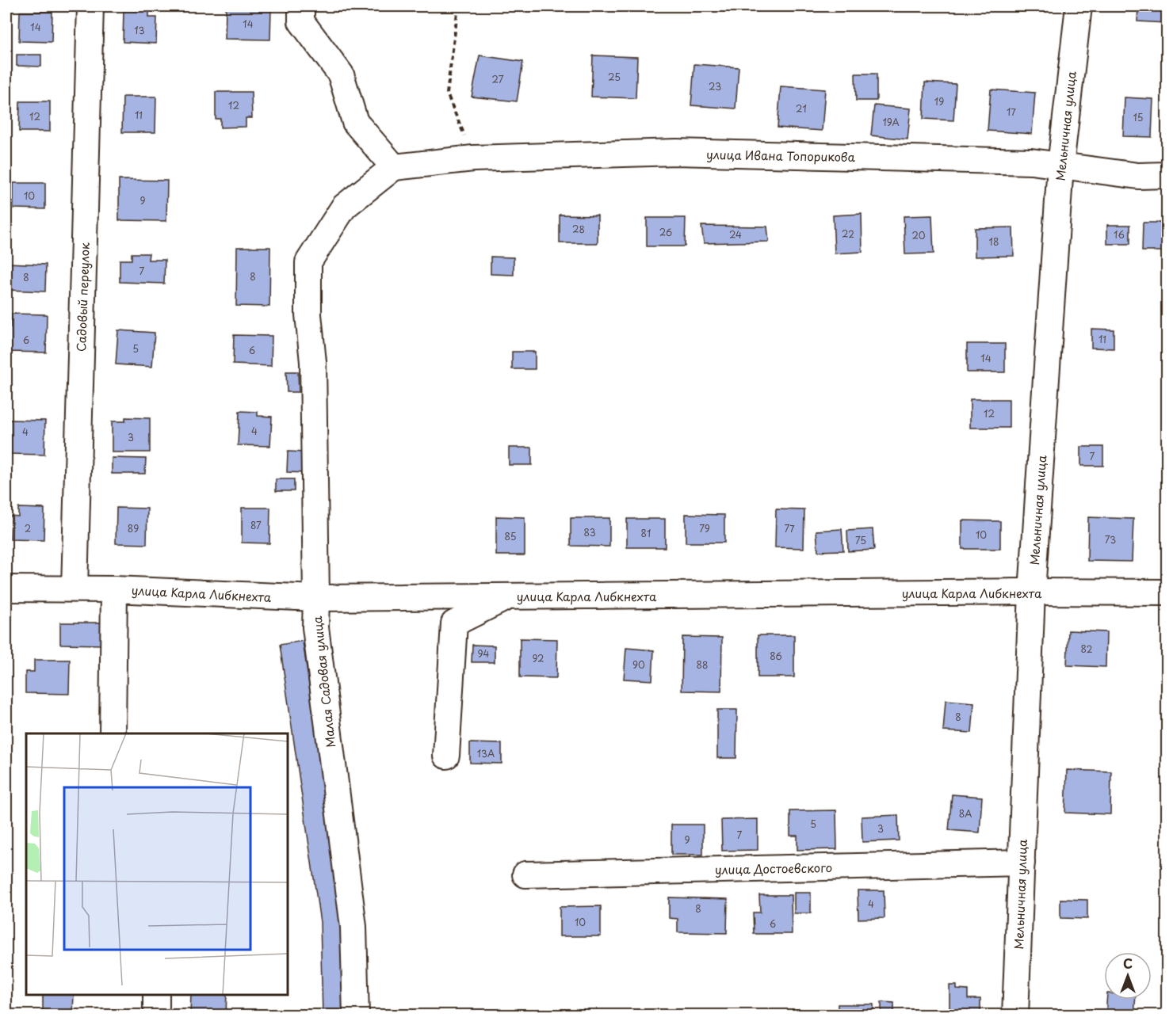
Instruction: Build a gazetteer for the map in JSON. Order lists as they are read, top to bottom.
{
  "streets": {
    "street": [
      "Мельничная улица",
      "улица Ивана Топорикова",
      "Садовый переулок",
      "улица Карла Либкнехта",
      "Малая Садовая улица",
      "улица Достоевского"
    ]
  },
  "crossings": [
    ["Мельничная улица", "улица Ивана Топорикова"],
    ["Мельничная улица", "улица Карла Либкнехта"],
    ["Мельничная улица", "улица Достоевского"],
    ["улица Ивана Топорикова", "Малая Садовая улица"],
    ["Садовый переулок", "улица Карла Либкнехта"],
    ["улица Карла Либкнехта", "Малая Садовая улица"]
  ],
  "house_numbers": [
    "14",
    "14",
    "13",
    "25",
    "27",
    "23",
    "19",
    "12",
    "21",
    "17",
    "11",
    "12",
    "15",
    "19А",
    "10",
    "9",
    "28",
    "26",
    "22",
    "24",
    "16",
    "20",
    "18",
    "7",
    "8",
    "8",
    "11",
    "6",
    "5",
    "6",
    "14",
    "12",
    "4",
    "4",
    "3",
    "7",
    "87",
    "2",
    "89",
    "79",
    "77",
    "83",
    "81",
    "10",
    "85",
    "73",
    "75",
    "82",
    "94",
    "86",
    "92",
    "90",
    "88",
    "8",
    "13А",
    "8А",
    "5",
    "3",
    "7",
    "9",
    "4",
    "8",
    "10",
    "6"
  ],
  "north": "top"
}
